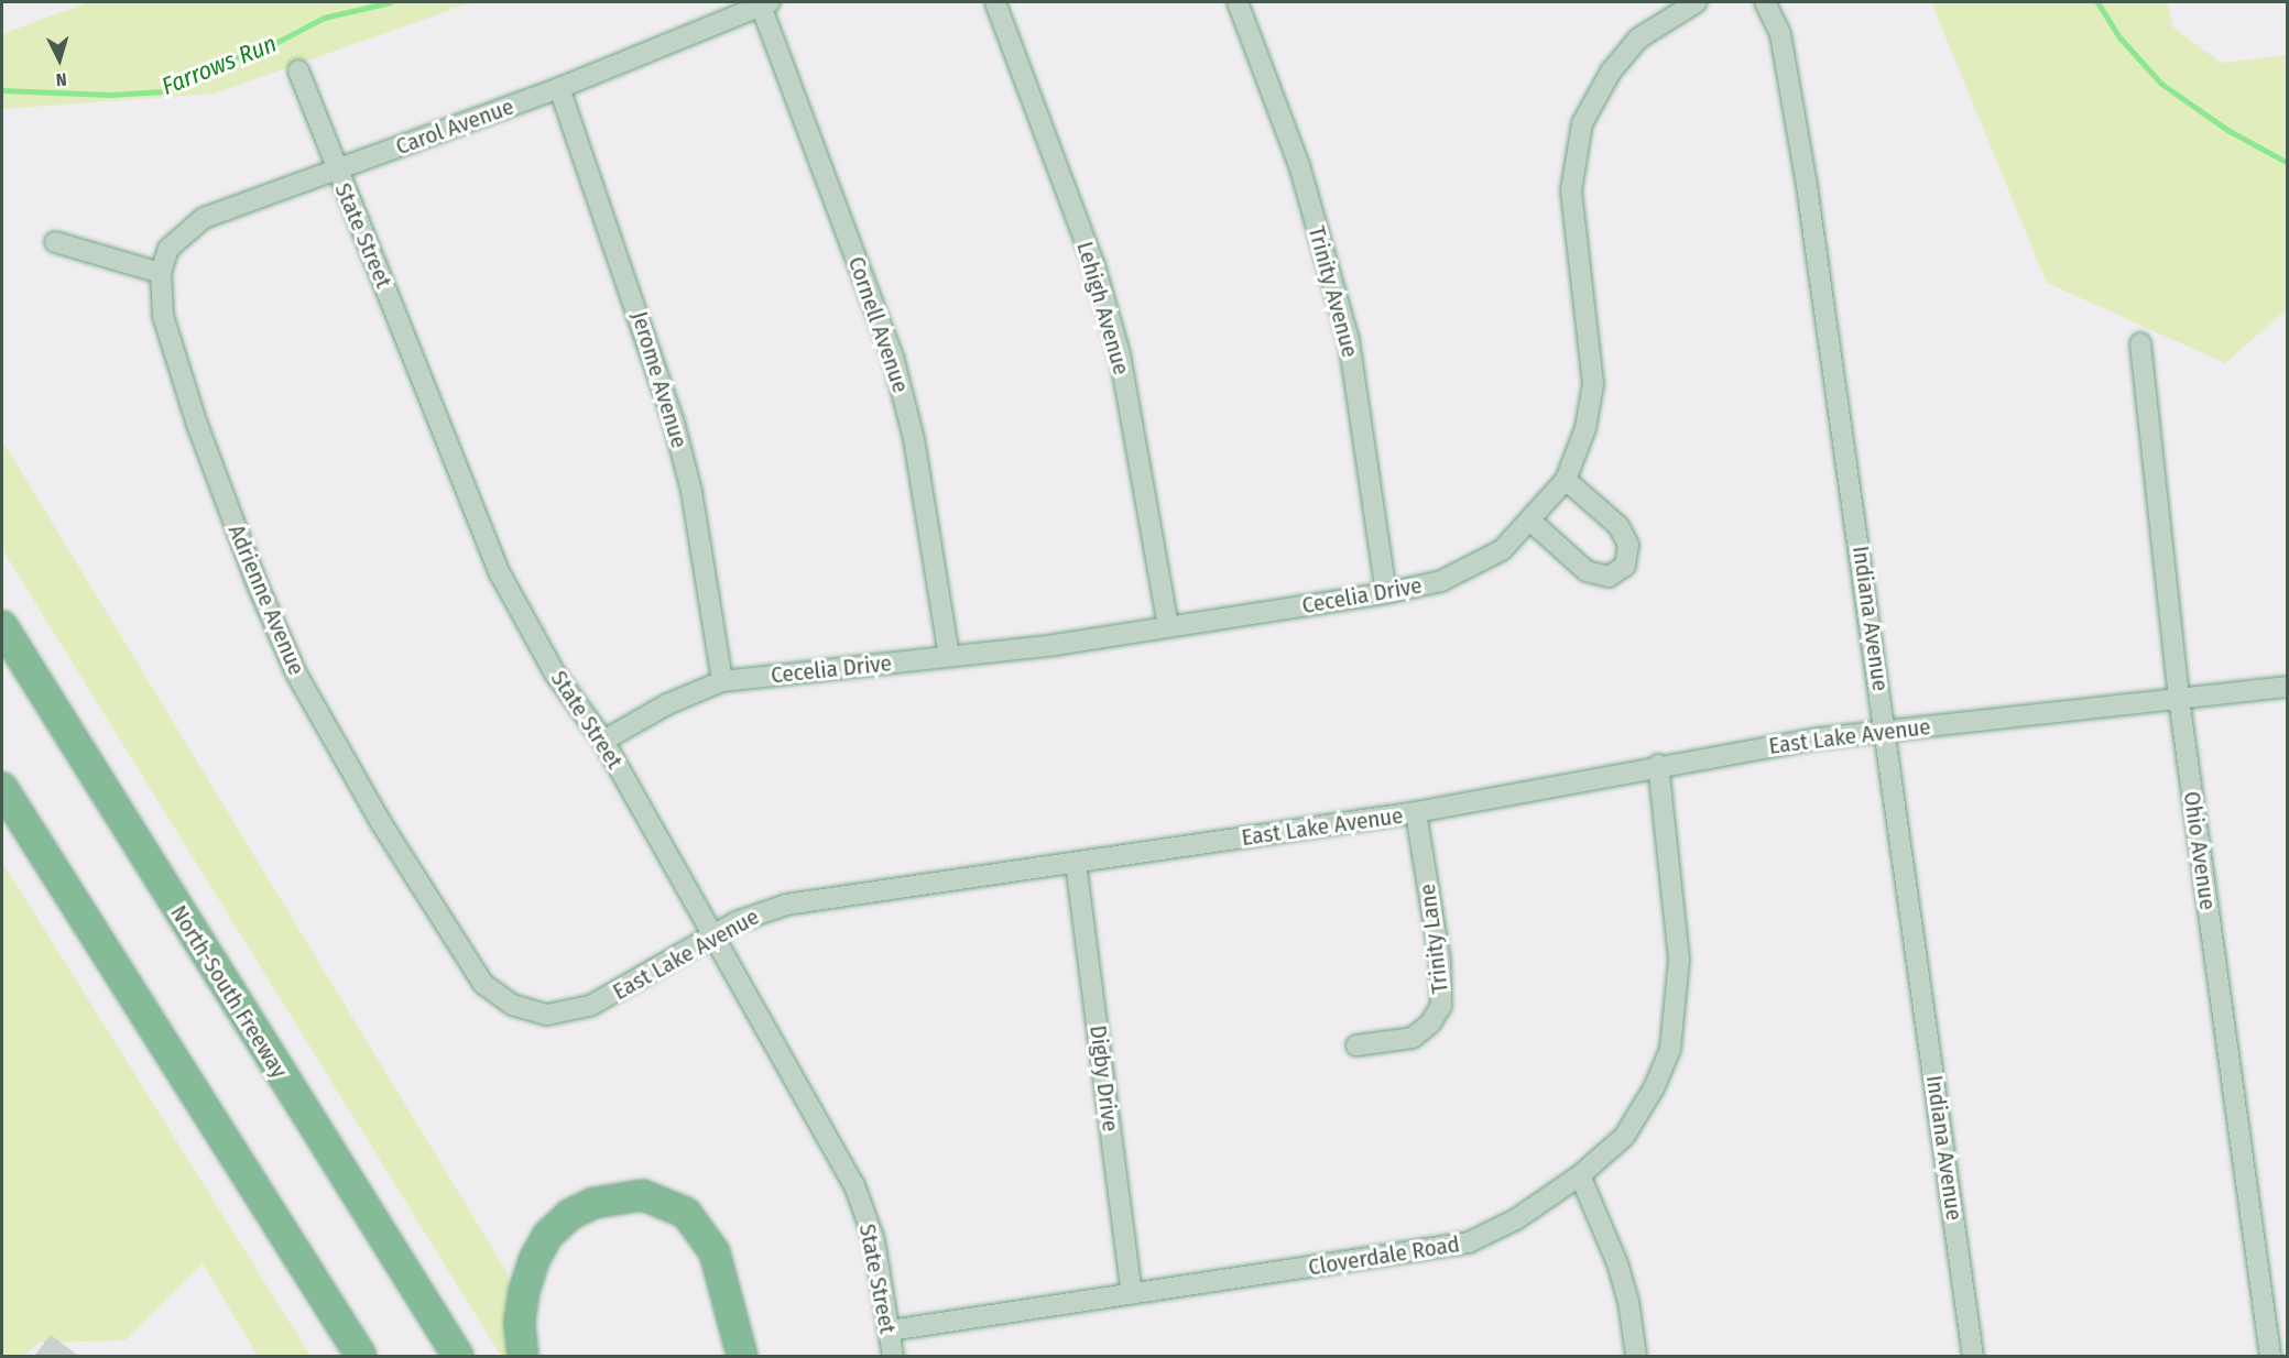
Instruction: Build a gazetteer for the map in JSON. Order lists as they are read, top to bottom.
{
  "streets": {
    "highway": ["North-South Freeway"],
    "street": [
      "Carol Avenue",
      "State Street",
      "Trinity Avenue",
      "Lehigh Avenue",
      "Cornell Avenue",
      "Jerome Avenue",
      "Cecelia Drive",
      "Adrienne Avenue",
      "Indiana Avenue",
      "East Lake Avenue",
      "Ohio Avenue",
      "Trinity Lane",
      "Digby Drive",
      "Cloverdale Road"
    ]
  },
  "crossings": [
    ["Carol Avenue", "State Street"],
    ["Carol Avenue", "Cornell Avenue"],
    ["Carol Avenue", "Jerome Avenue"],
    ["Carol Avenue", "Adrienne Avenue"],
    ["State Street", "Cecelia Drive"],
    ["State Street", "East Lake Avenue"],
    ["State Street", "Cloverdale Road"],
    ["Trinity Avenue", "Cecelia Drive"],
    ["Lehigh Avenue", "Cecelia Drive"],
    ["Cornell Avenue", "Cecelia Drive"],
    ["Jerome Avenue", "Cecelia Drive"],
    ["Adrienne Avenue", "East Lake Avenue"],
    ["Indiana Avenue", "East Lake Avenue"],
    ["East Lake Avenue", "Ohio Avenue"],
    ["East Lake Avenue", "Trinity Lane"],
    ["East Lake Avenue", "Digby Drive"],
    ["East Lake Avenue", "Cloverdale Road"],
    ["Digby Drive", "Cloverdale Road"]
  ],
  "water": ["Farrows Run"],
  "north": "bottom"
}
